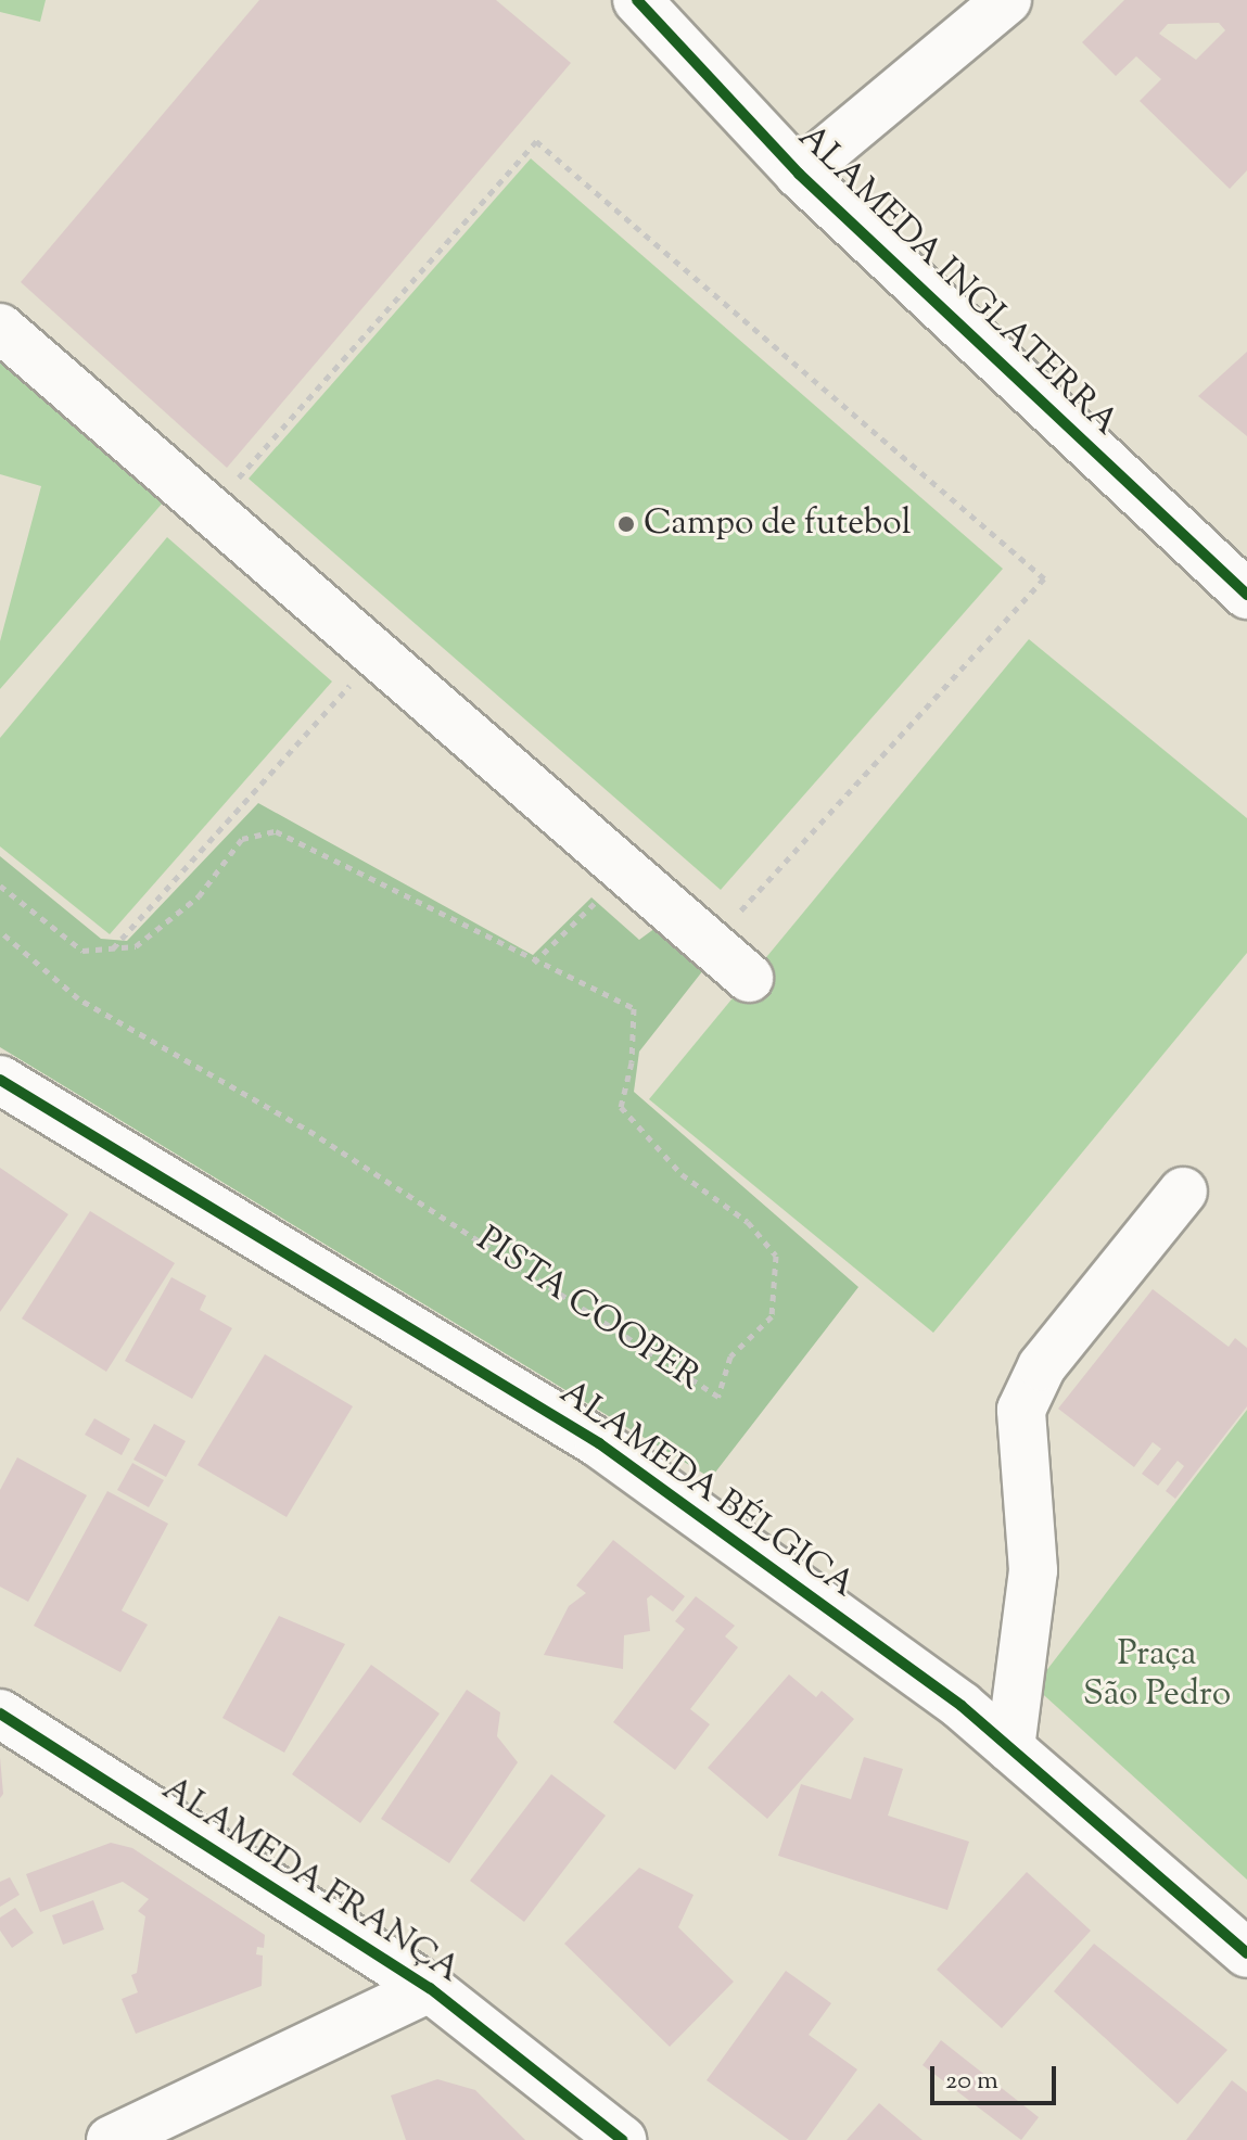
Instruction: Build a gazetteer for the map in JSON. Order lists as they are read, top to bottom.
{
  "streets": {
    "street": ["ALAMEDA INGLATERRA", "ALAMEDA BÉLGICA", "ALAMEDA FRANÇA"],
    "path": ["PISTA COOPER"]
  },
  "parks": ["Praça São Pedro"],
  "places": ["Campo de futebol"],
  "scale_bar": "20 m"
}
